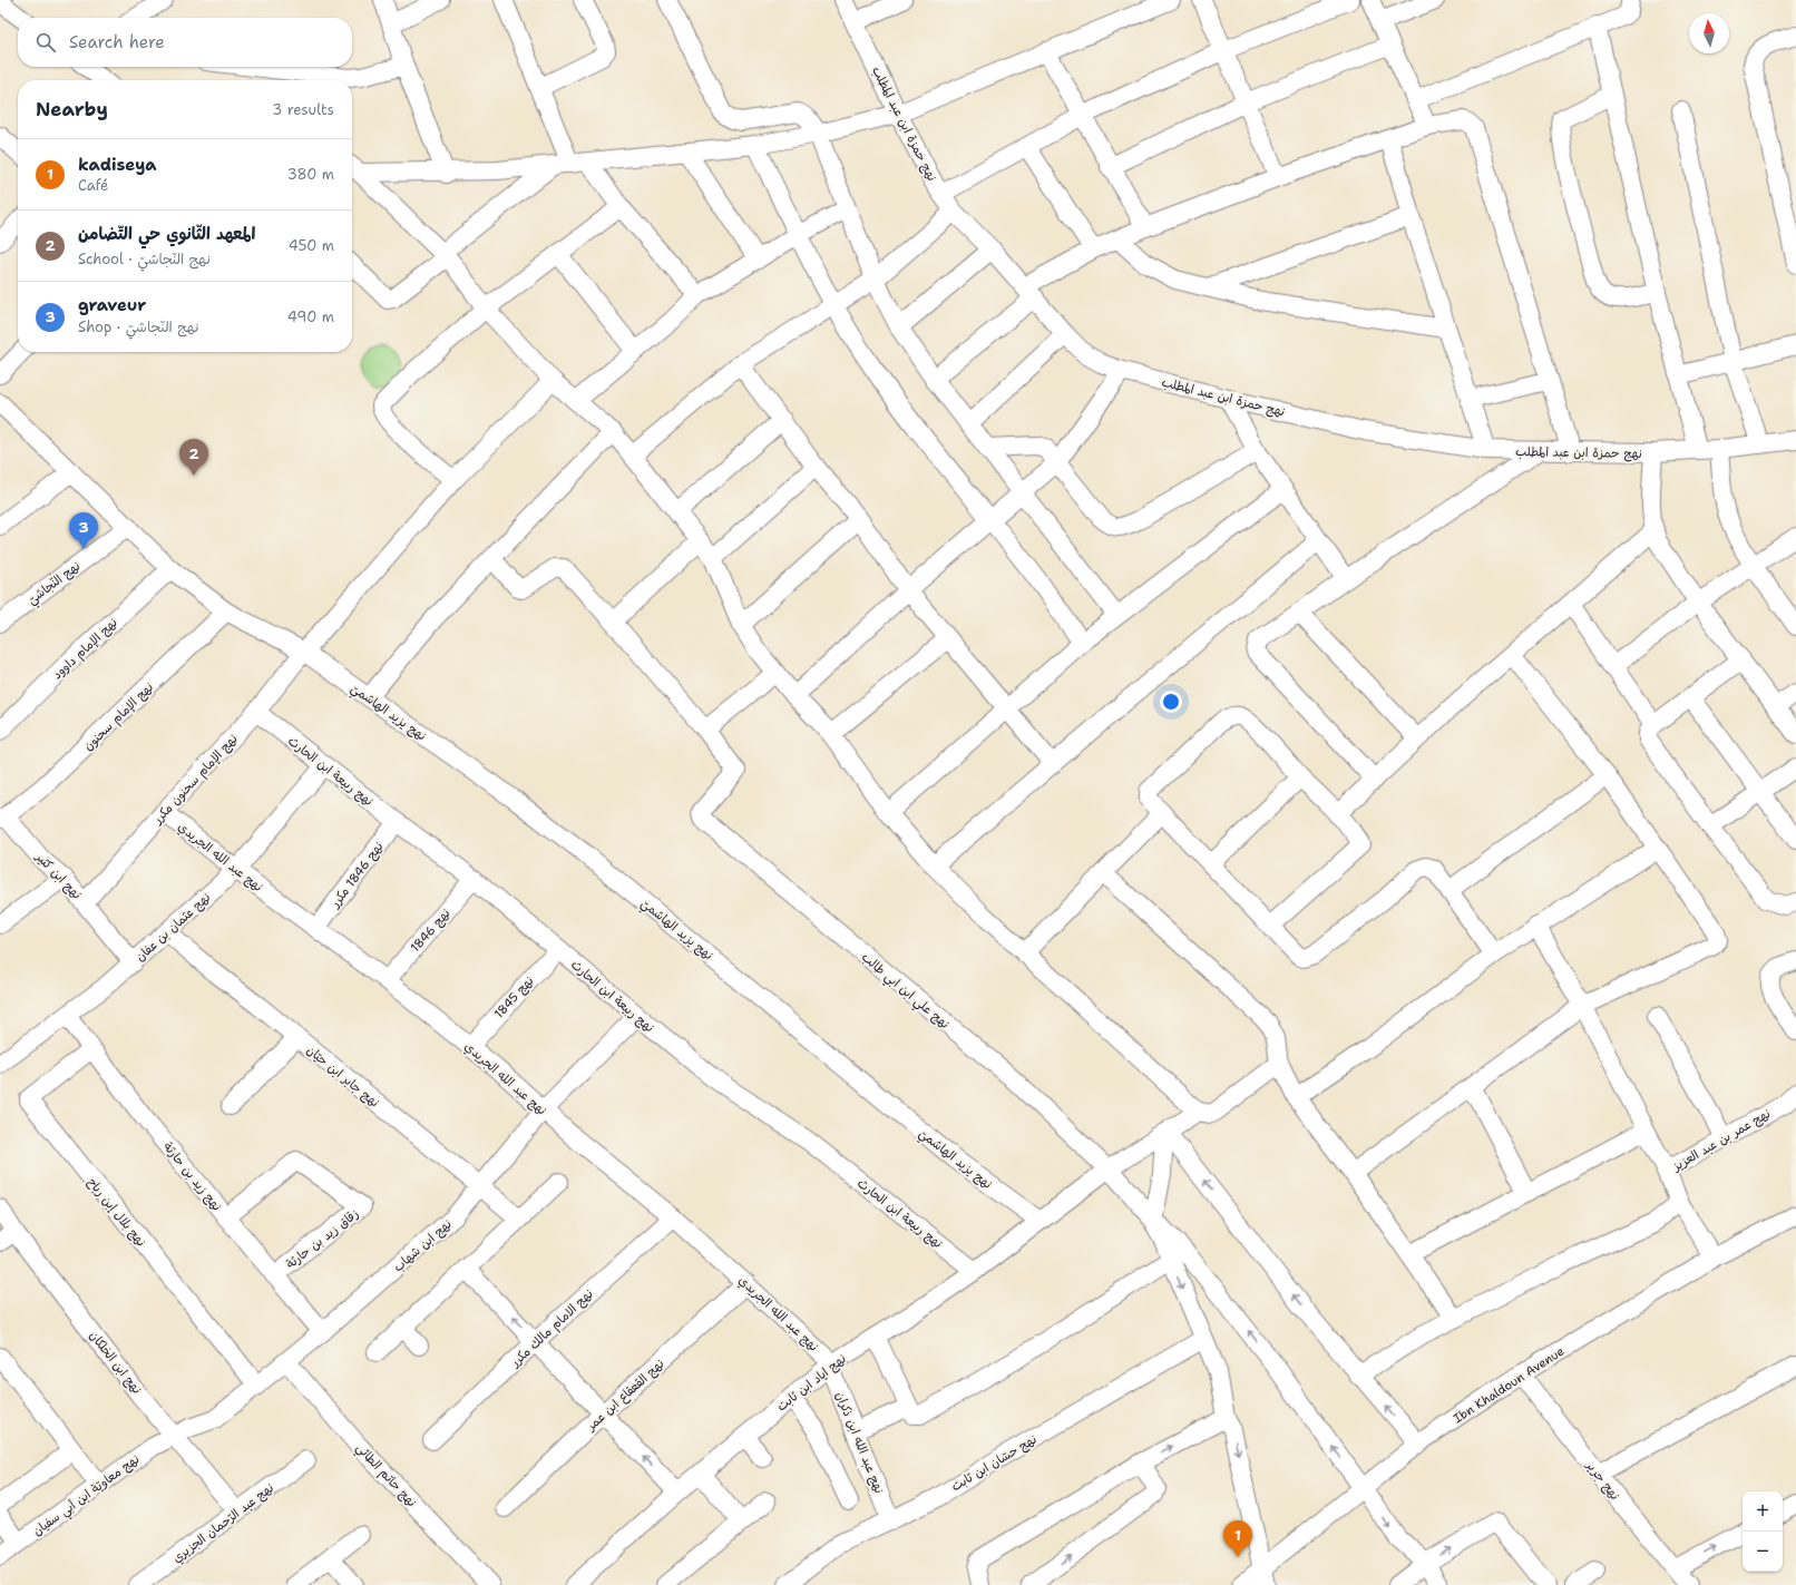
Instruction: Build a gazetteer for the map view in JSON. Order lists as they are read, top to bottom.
{
  "streets": {
    "street": [
      "نهج حمزة ابن عبد المطلب",
      "نهج النّجاشيّ",
      "نهج الإمام داوود",
      "نهج يزيد الهاشميّ",
      "نهج الإمام سحنون",
      "نهج ربيعة ابن الحارث",
      "نهج الإمام سحنون مكرر",
      "نهج عبد الله الجريدي",
      "نهج 1846 مكرر",
      "نهج ابن كثير",
      "نهج عثمان بن عفان",
      "نهج 1846",
      "نهج علي ابن ابي طالب",
      "نهج 1845",
      "نهج جابر ابن حيّان",
      "نهج عمر بن عبد العزيز",
      "نهج زيد بن حارثة",
      "نهج بلال إبن رباح",
      "زقاق زيد بن حارثة",
      "نهج ابن شهاب",
      "نهج الامام مالك مكرر",
      "نهج ابن الخلكان",
      "نهج اياد ابن ثابت",
      "Ibn Khaldoun Avenue",
      "نهج القعقاع ابن عمر",
      "نهج عبد الله ابن ذكران",
      "نهج حسّان ابن ثابت",
      "نهج حاتم الطائي",
      "نهج جرير",
      "نهج معاويّة ابن أبي سفيان",
      "نهج عبد الرّحمان الجزيري"
    ]
  },
  "crossings": [
    ["نهج النّجاشيّ", "نهج يزيد الهاشميّ"],
    ["نهج الإمام داوود", "نهج يزيد الهاشميّ"],
    ["نهج يزيد الهاشميّ", "نهج الإمام سحنون"],
    ["نهج يزيد الهاشميّ", "نهج الإمام سحنون مكرر"],
    ["نهج يزيد الهاشميّ", "نهج اياد ابن ثابت"],
    ["نهج الإمام سحنون", "نهج ابن كثير"],
    ["نهج ربيعة ابن الحارث", "نهج الإمام سحنون مكرر"],
    ["نهج ربيعة ابن الحارث", "نهج 1846 مكرر"],
    ["نهج ربيعة ابن الحارث", "نهج عثمان بن عفان"],
    ["نهج ربيعة ابن الحارث", "نهج 1846"],
    ["نهج ربيعة ابن الحارث", "نهج 1845"],
    ["نهج ربيعة ابن الحارث", "نهج ابن شهاب"],
    ["نهج ربيعة ابن الحارث", "نهج اياد ابن ثابت"],
    ["نهج الإمام سحنون مكرر", "نهج عبد الله الجريدي"],
    ["نهج الإمام سحنون مكرر", "نهج ابن كثير"],
    ["نهج عبد الله الجريدي", "نهج 1846 مكرر"],
    ["نهج عبد الله الجريدي", "نهج عثمان بن عفان"],
    ["نهج عبد الله الجريدي", "نهج 1846"],
    ["نهج عبد الله الجريدي", "نهج 1845"],
    ["نهج عبد الله الجريدي", "نهج ابن شهاب"],
    ["نهج عبد الله الجريدي", "نهج الامام مالك مكرر"],
    ["نهج عبد الله الجريدي", "نهج اياد ابن ثابت"],
    ["نهج عبد الله الجريدي", "نهج القعقاع ابن عمر"],
    ["نهج عبد الله الجريدي", "نهج عبد الله ابن ذكران"],
    ["نهج ابن كثير", "نهج عثمان بن عفان"],
    ["نهج عثمان بن عفان", "نهج جابر ابن حيّان"],
    ["نهج عثمان بن عفان", "نهج زيد بن حارثة"],
    ["نهج علي ابن ابي طالب", "نهج اياد ابن ثابت"],
    ["نهج جابر ابن حيّان", "نهج ابن شهاب"],
    ["نهج زيد بن حارثة", "نهج بلال إبن رباح"],
    ["نهج زيد بن حارثة", "زقاق زيد بن حارثة"],
    ["نهج زيد بن حارثة", "نهج ابن شهاب"],
    ["نهج بلال إبن رباح", "نهج ابن شهاب"],
    ["نهج ابن شهاب", "نهج ابن الخلكان"],
    ["نهج ابن شهاب", "نهج حاتم الطائي"],
    ["نهج ابن شهاب", "نهج معاويّة ابن أبي سفيان"],
    ["نهج ابن الخلكان", "نهج معاويّة ابن أبي سفيان"],
    ["نهج ابن الخلكان", "نهج عبد الرّحمان الجزيري"],
    ["نهج اياد ابن ثابت", "نهج عبد الله ابن ذكران"],
    ["Ibn Khaldoun Avenue", "نهج جرير"],
    ["نهج عبد الله ابن ذكران", "نهج حسّان ابن ثابت"]
  ],
  "north": "top",
  "page": {
    "search": "Search here",
    "heading": ["Nearby", "3 results"],
    "list": [
      {
        "mark": "1",
        "name": "kadiseya",
        "note": "Café",
        "value": "380 m"
      },
      {
        "mark": "2",
        "name": "المعهد الثّانوي حي التّضامن",
        "note": "School · نهج النّجاشيّ",
        "value": "450 m"
      },
      {
        "mark": "3",
        "name": "graveur",
        "note": "Shop · نهج النّجاشيّ",
        "value": "490 m"
      }
    ],
    "pins": ["2", "3", "1"],
    "map_buttons": ["+", "−"]
  }
}
